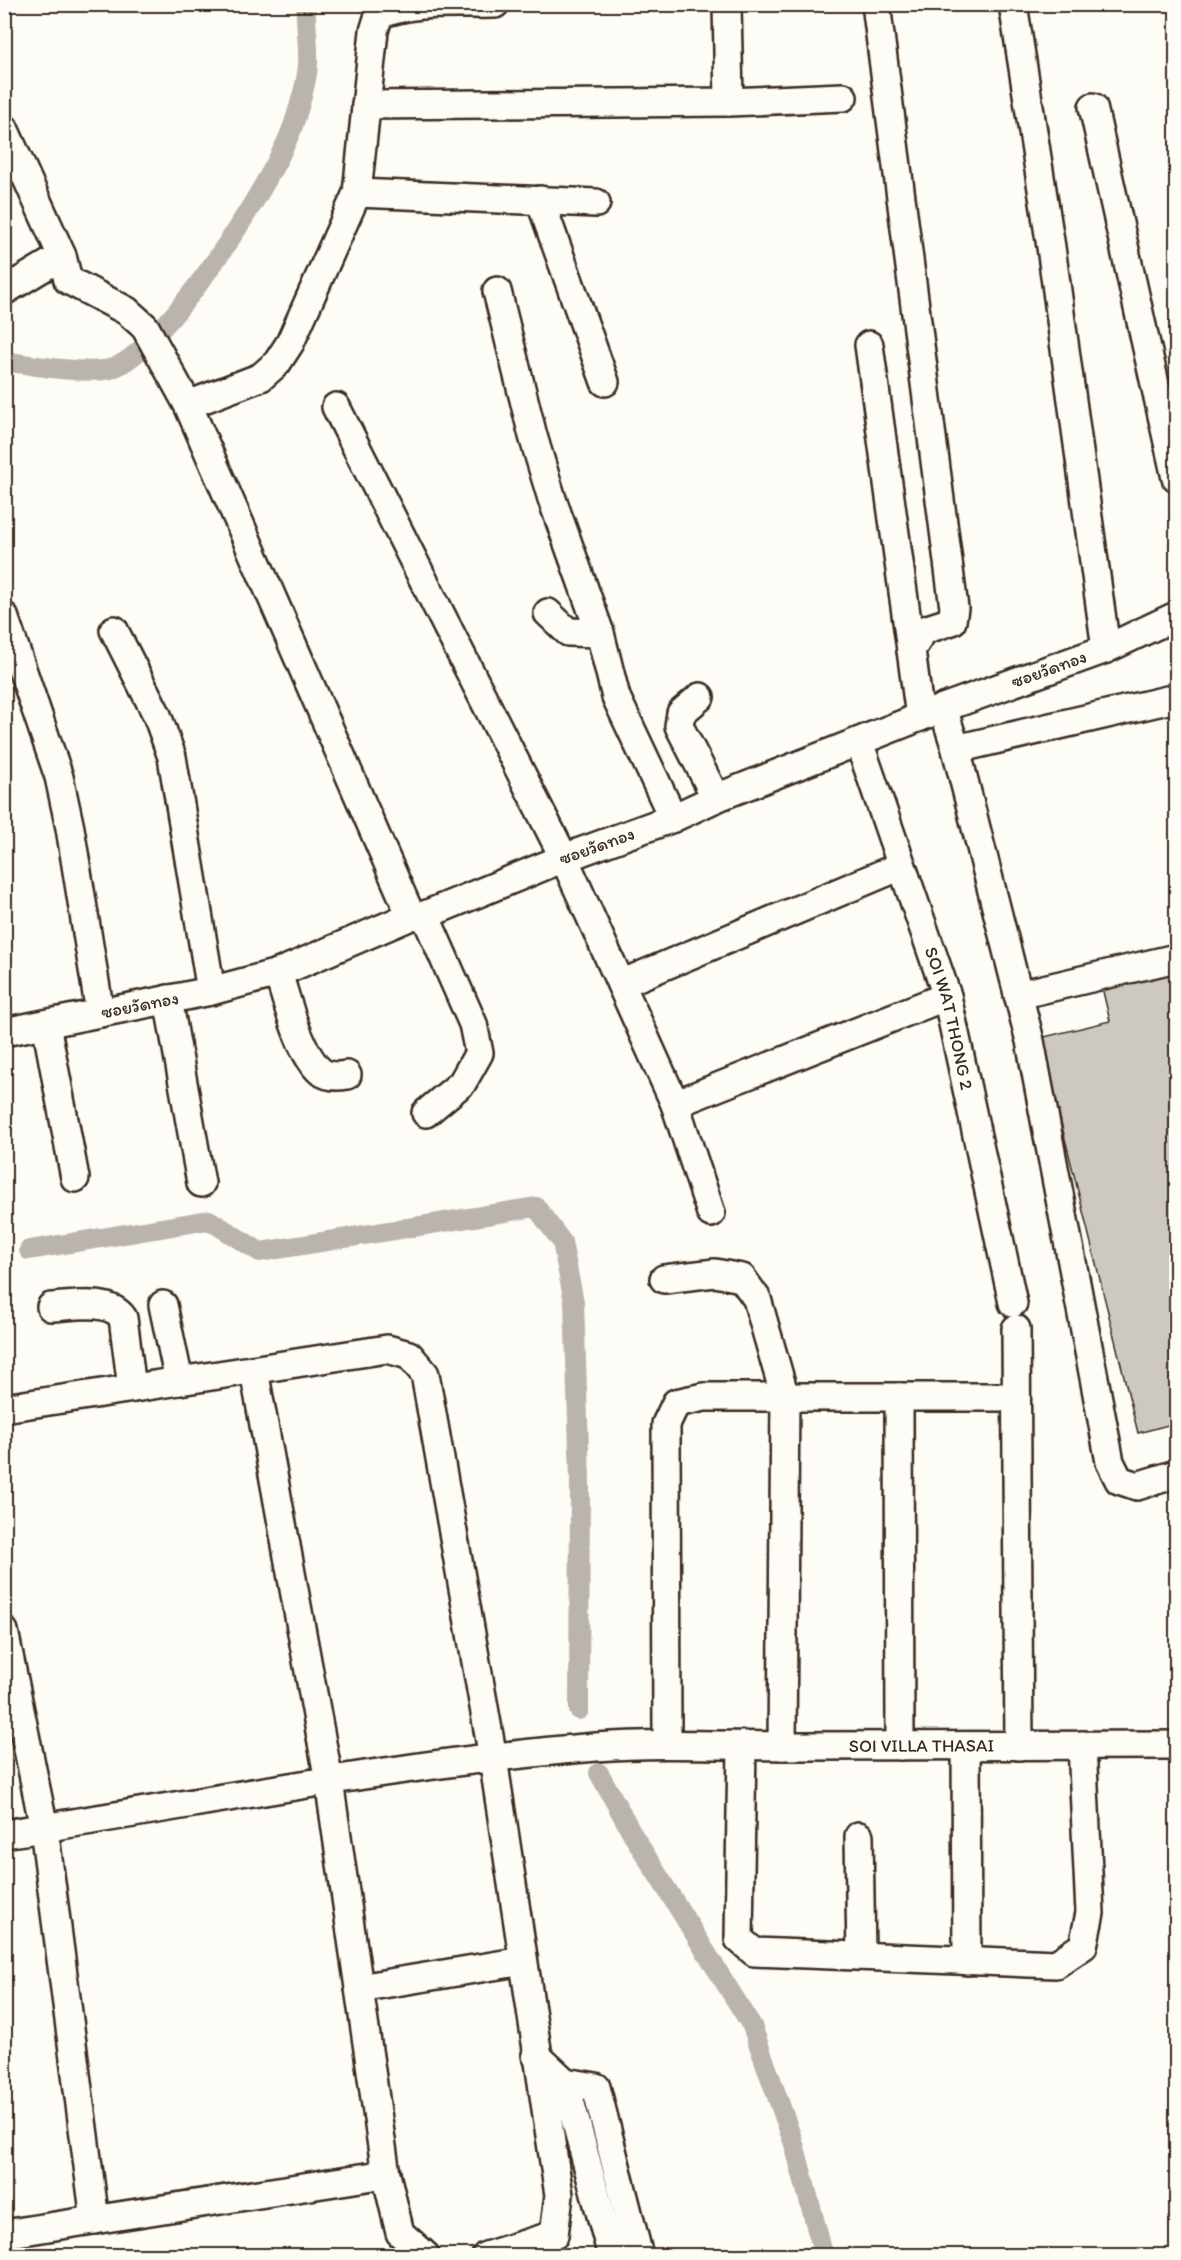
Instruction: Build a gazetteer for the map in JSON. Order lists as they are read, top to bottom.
{
  "streets": {
    "street": ["ซอยวัดทอง", "SOI WAT THONG 2", "SOI VILLA THASAI"]
  },
  "crossings": [
    ["ซอยวัดทอง", "SOI WAT THONG 2"],
    ["SOI WAT THONG 2", "SOI VILLA THASAI"]
  ]
}
